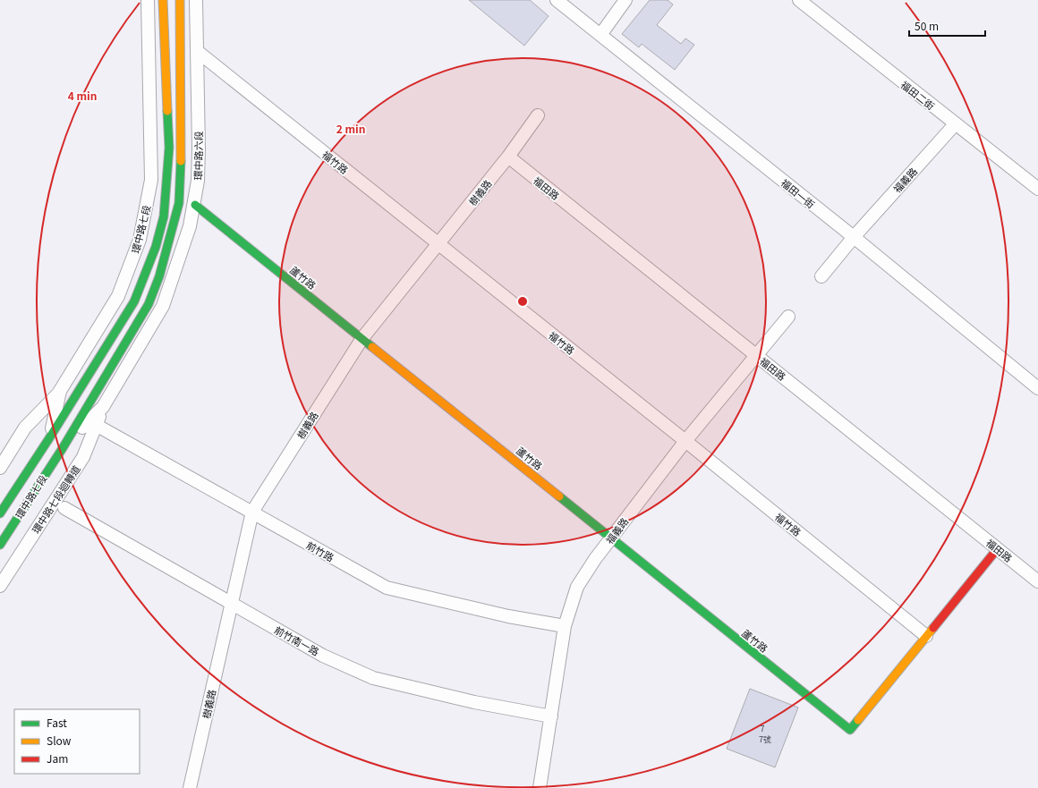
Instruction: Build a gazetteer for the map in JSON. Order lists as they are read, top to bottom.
{
  "streets": {
    "street": [
      "福田二街",
      "環中路六段",
      "福竹路",
      "福義路",
      "福田路",
      "樹義路",
      "福田一街",
      "環中路七段",
      "蘆竹路",
      "環中路七段迴轉道",
      "前竹路",
      "前竹南一路"
    ]
  },
  "crossings": [
    ["福田二街", "福義路"],
    ["環中路六段", "福竹路"],
    ["環中路六段", "環中路七段"],
    ["環中路六段", "蘆竹路"],
    ["福竹路", "福義路"],
    ["福竹路", "樹義路"],
    ["福竹路", "蘆竹路"],
    ["福義路", "福田路"],
    ["福義路", "福田一街"],
    ["福義路", "蘆竹路"],
    ["福義路", "前竹路"],
    ["福義路", "前竹南一路"],
    ["福田路", "樹義路"],
    ["樹義路", "蘆竹路"],
    ["樹義路", "前竹路"],
    ["樹義路", "前竹南一路"],
    ["環中路七段", "環中路七段迴轉道"],
    ["環中路七段迴轉道", "前竹路"]
  ],
  "house_numbers": ["7", "7號"],
  "legend": ["Fast", "Slow", "Jam"],
  "scale_bar": "50 m",
  "rings": ["4 min", "2 min"]
}
